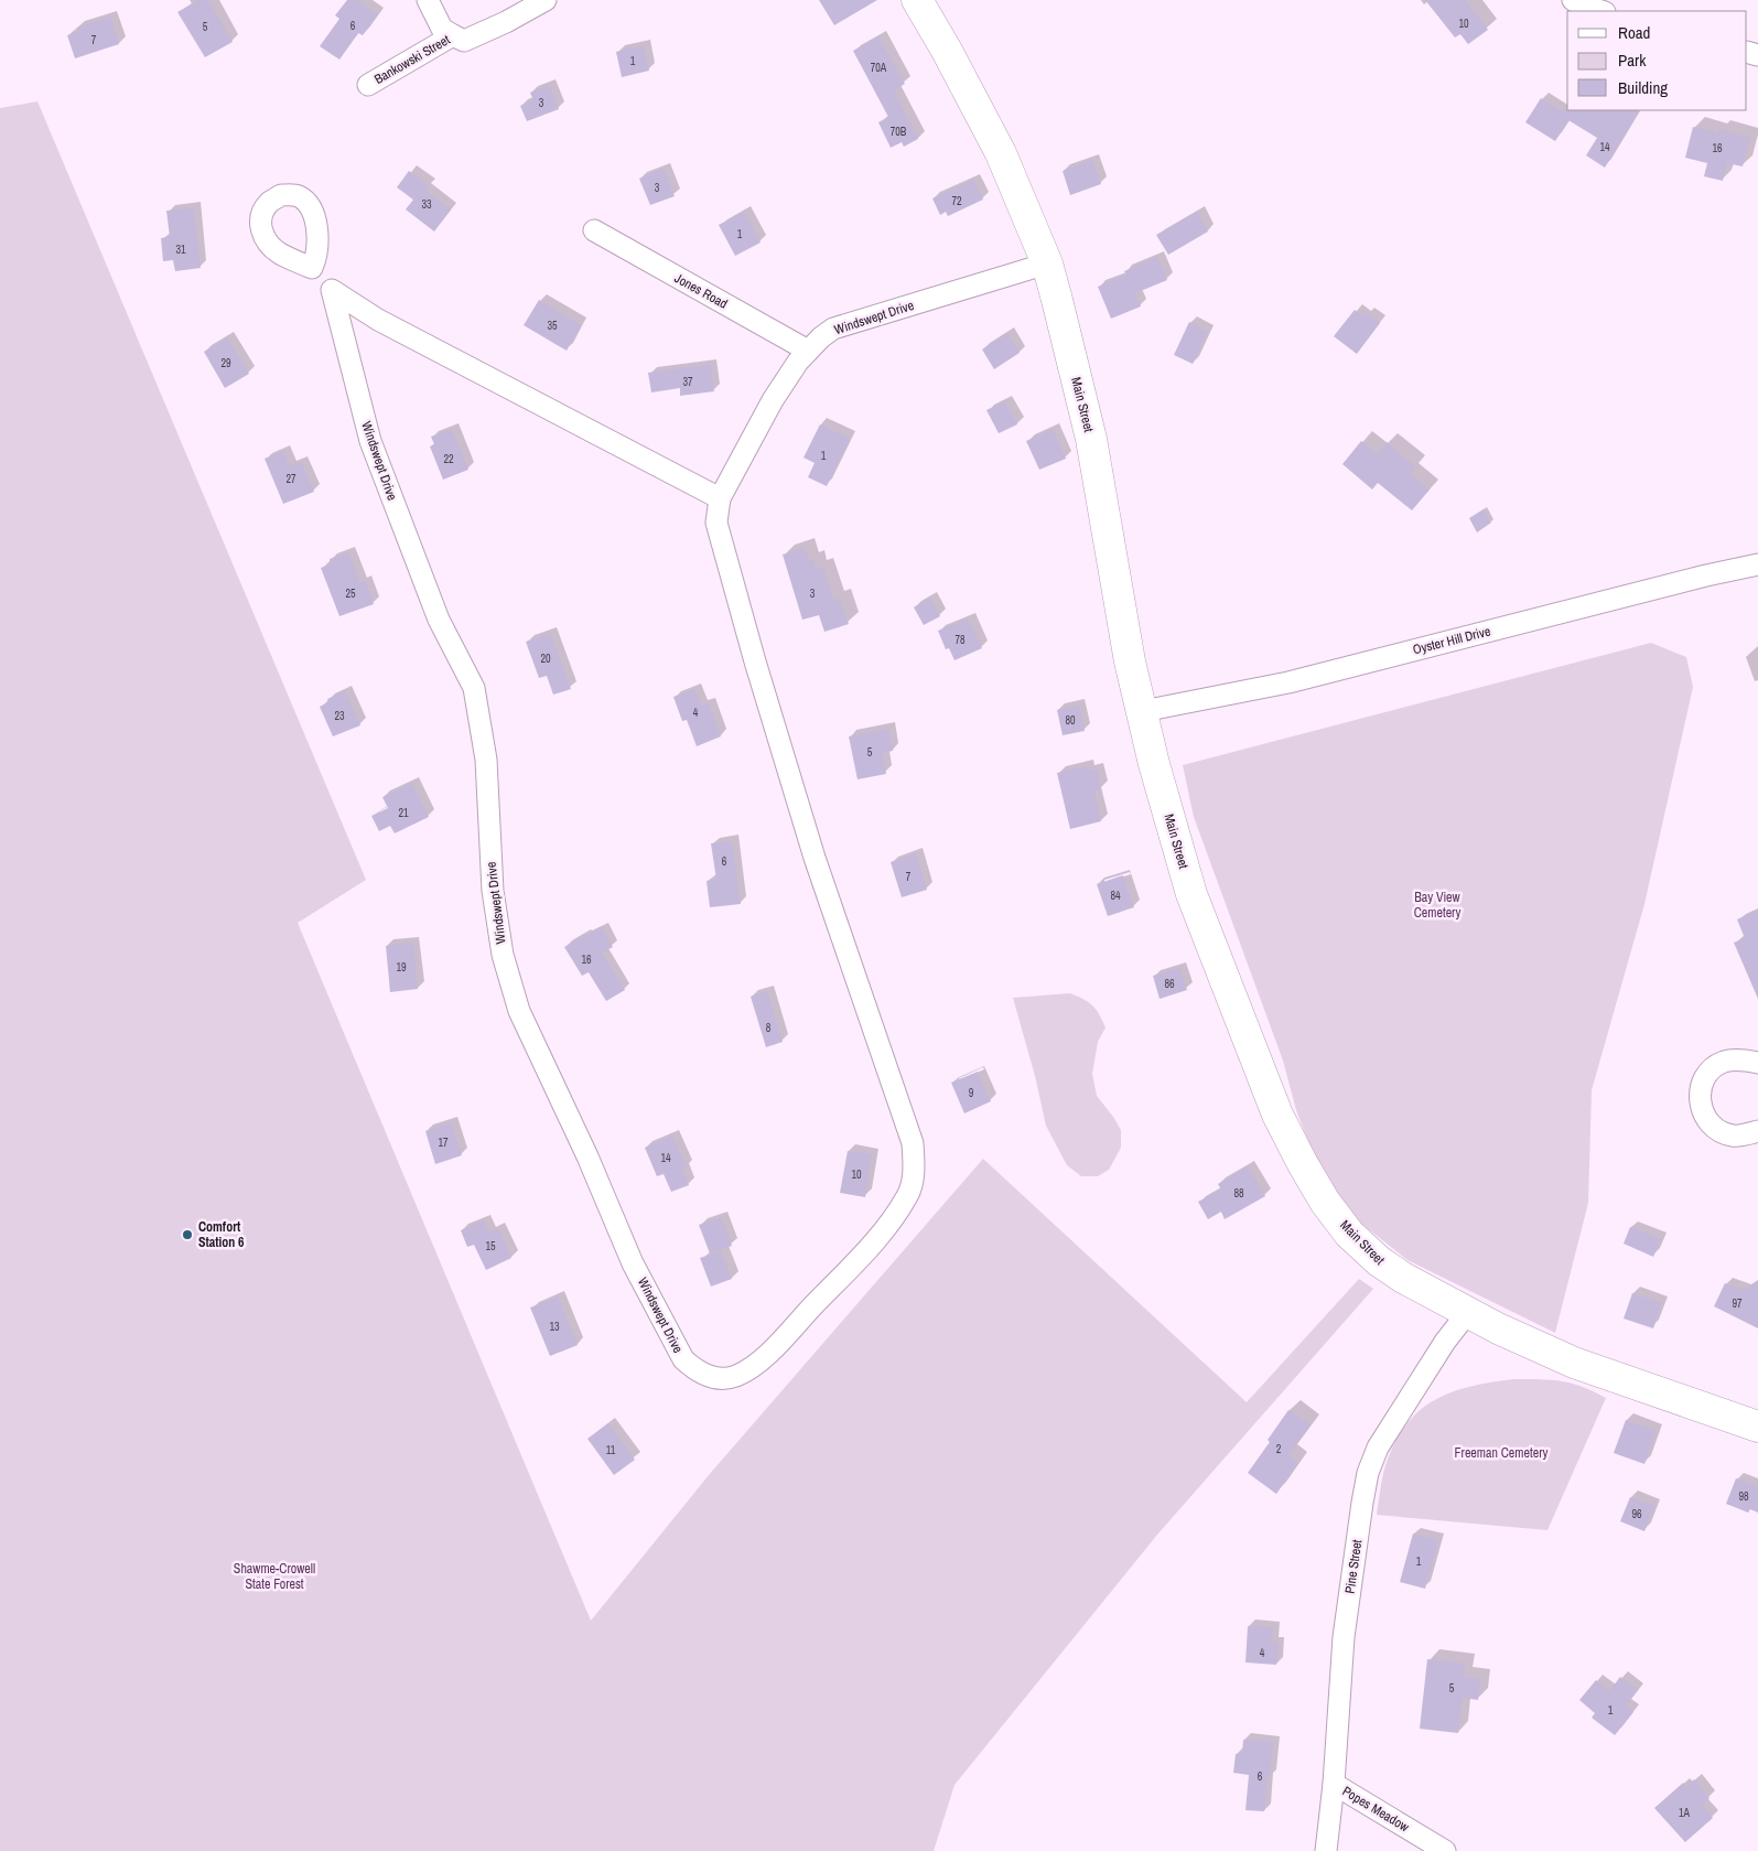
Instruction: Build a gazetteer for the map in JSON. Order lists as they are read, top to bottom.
{
  "streets": {
    "main road": ["Main Street"],
    "street": [
      "Bankowski Street",
      "Jones Road",
      "Windswept Drive",
      "Oyster Hill Drive",
      "Pine Street",
      "Popes Meadow"
    ]
  },
  "crossings": [
    ["Jones Road", "Windswept Drive"],
    ["Windswept Drive", "Main Street"],
    ["Main Street", "Oyster Hill Drive"],
    ["Main Street", "Pine Street"],
    ["Pine Street", "Popes Meadow"]
  ],
  "parks": ["Bay View Cemetery", "Freeman Cemetery", "Shawme-Crowell State Forest"],
  "places": ["Comfort Station 6"],
  "house_numbers": [
    "10",
    "6",
    "5",
    "7",
    "1",
    "70A",
    "3",
    "70B",
    "14",
    "16",
    "3",
    "72",
    "33",
    "1",
    "31",
    "35",
    "29",
    "37",
    "1",
    "22",
    "27",
    "25",
    "3",
    "78",
    "20",
    "4",
    "23",
    "80",
    "5",
    "21",
    "6",
    "7",
    "84",
    "16",
    "19",
    "86",
    "8",
    "9",
    "17",
    "14",
    "10",
    "88",
    "15",
    "97",
    "13",
    "2",
    "11",
    "98",
    "96",
    "1",
    "4",
    "5",
    "1",
    "6",
    "1A"
  ],
  "legend": ["Road", "Park", "Building"]
}
